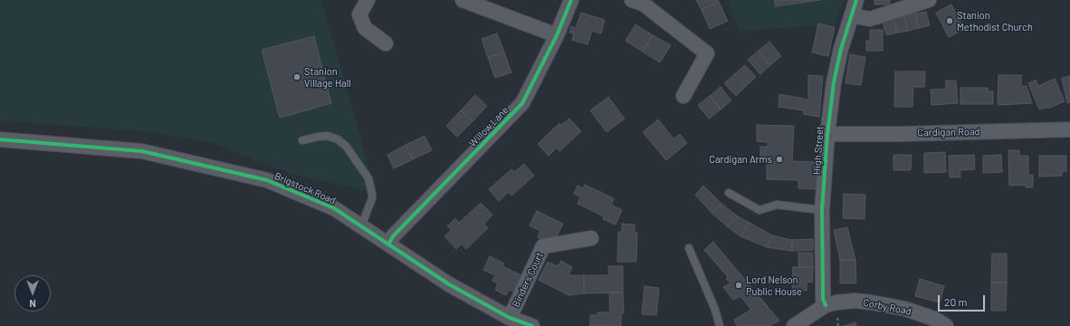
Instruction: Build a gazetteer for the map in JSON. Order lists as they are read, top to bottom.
{
  "streets": {
    "street": [
      "Willow Lane",
      "Cardigan Road",
      "High Street",
      "Brigstock Road",
      "Binders Court",
      "Corby Road"
    ]
  },
  "crossings": [
    ["Willow Lane", "Brigstock Road"],
    ["Cardigan Road", "High Street"],
    ["High Street", "Corby Road"],
    ["Brigstock Road", "Binders Court"]
  ],
  "places": [
    "Stanion Methodist Church",
    "Stanion Village Hall",
    "Cardigan Arms",
    "Lord Nelson Public House"
  ],
  "scale_bar": "20 m",
  "north": "bottom"
}
